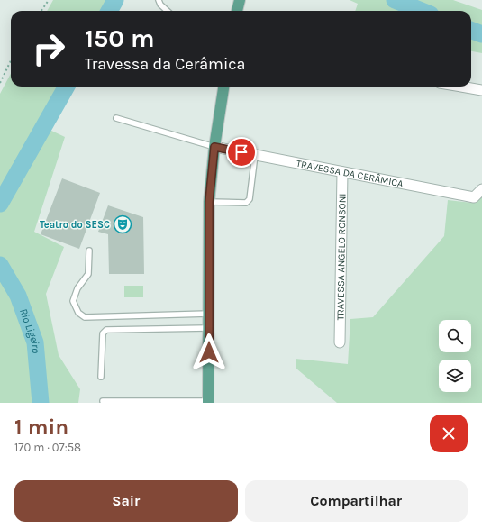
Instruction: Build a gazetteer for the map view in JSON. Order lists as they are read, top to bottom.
{
  "streets": {
    "street": ["TRAVESSA DA CERÂMICA", "TRAVESSA ANGELO RONSONI"]
  },
  "crossings": [
    ["TRAVESSA DA CERÂMICA", "TRAVESSA ANGELO RONSONI"]
  ],
  "water": ["Rio Ligeiro"],
  "places": {
    "theatre": ["Teatro do SESC"]
  },
  "page": {
    "turn": ["150 m", "Travessa da Cerâmica"],
    "heading": ["1 min", "170 m · 07:58"],
    "buttons": ["Sair", "Compartilhar"]
  }
}
